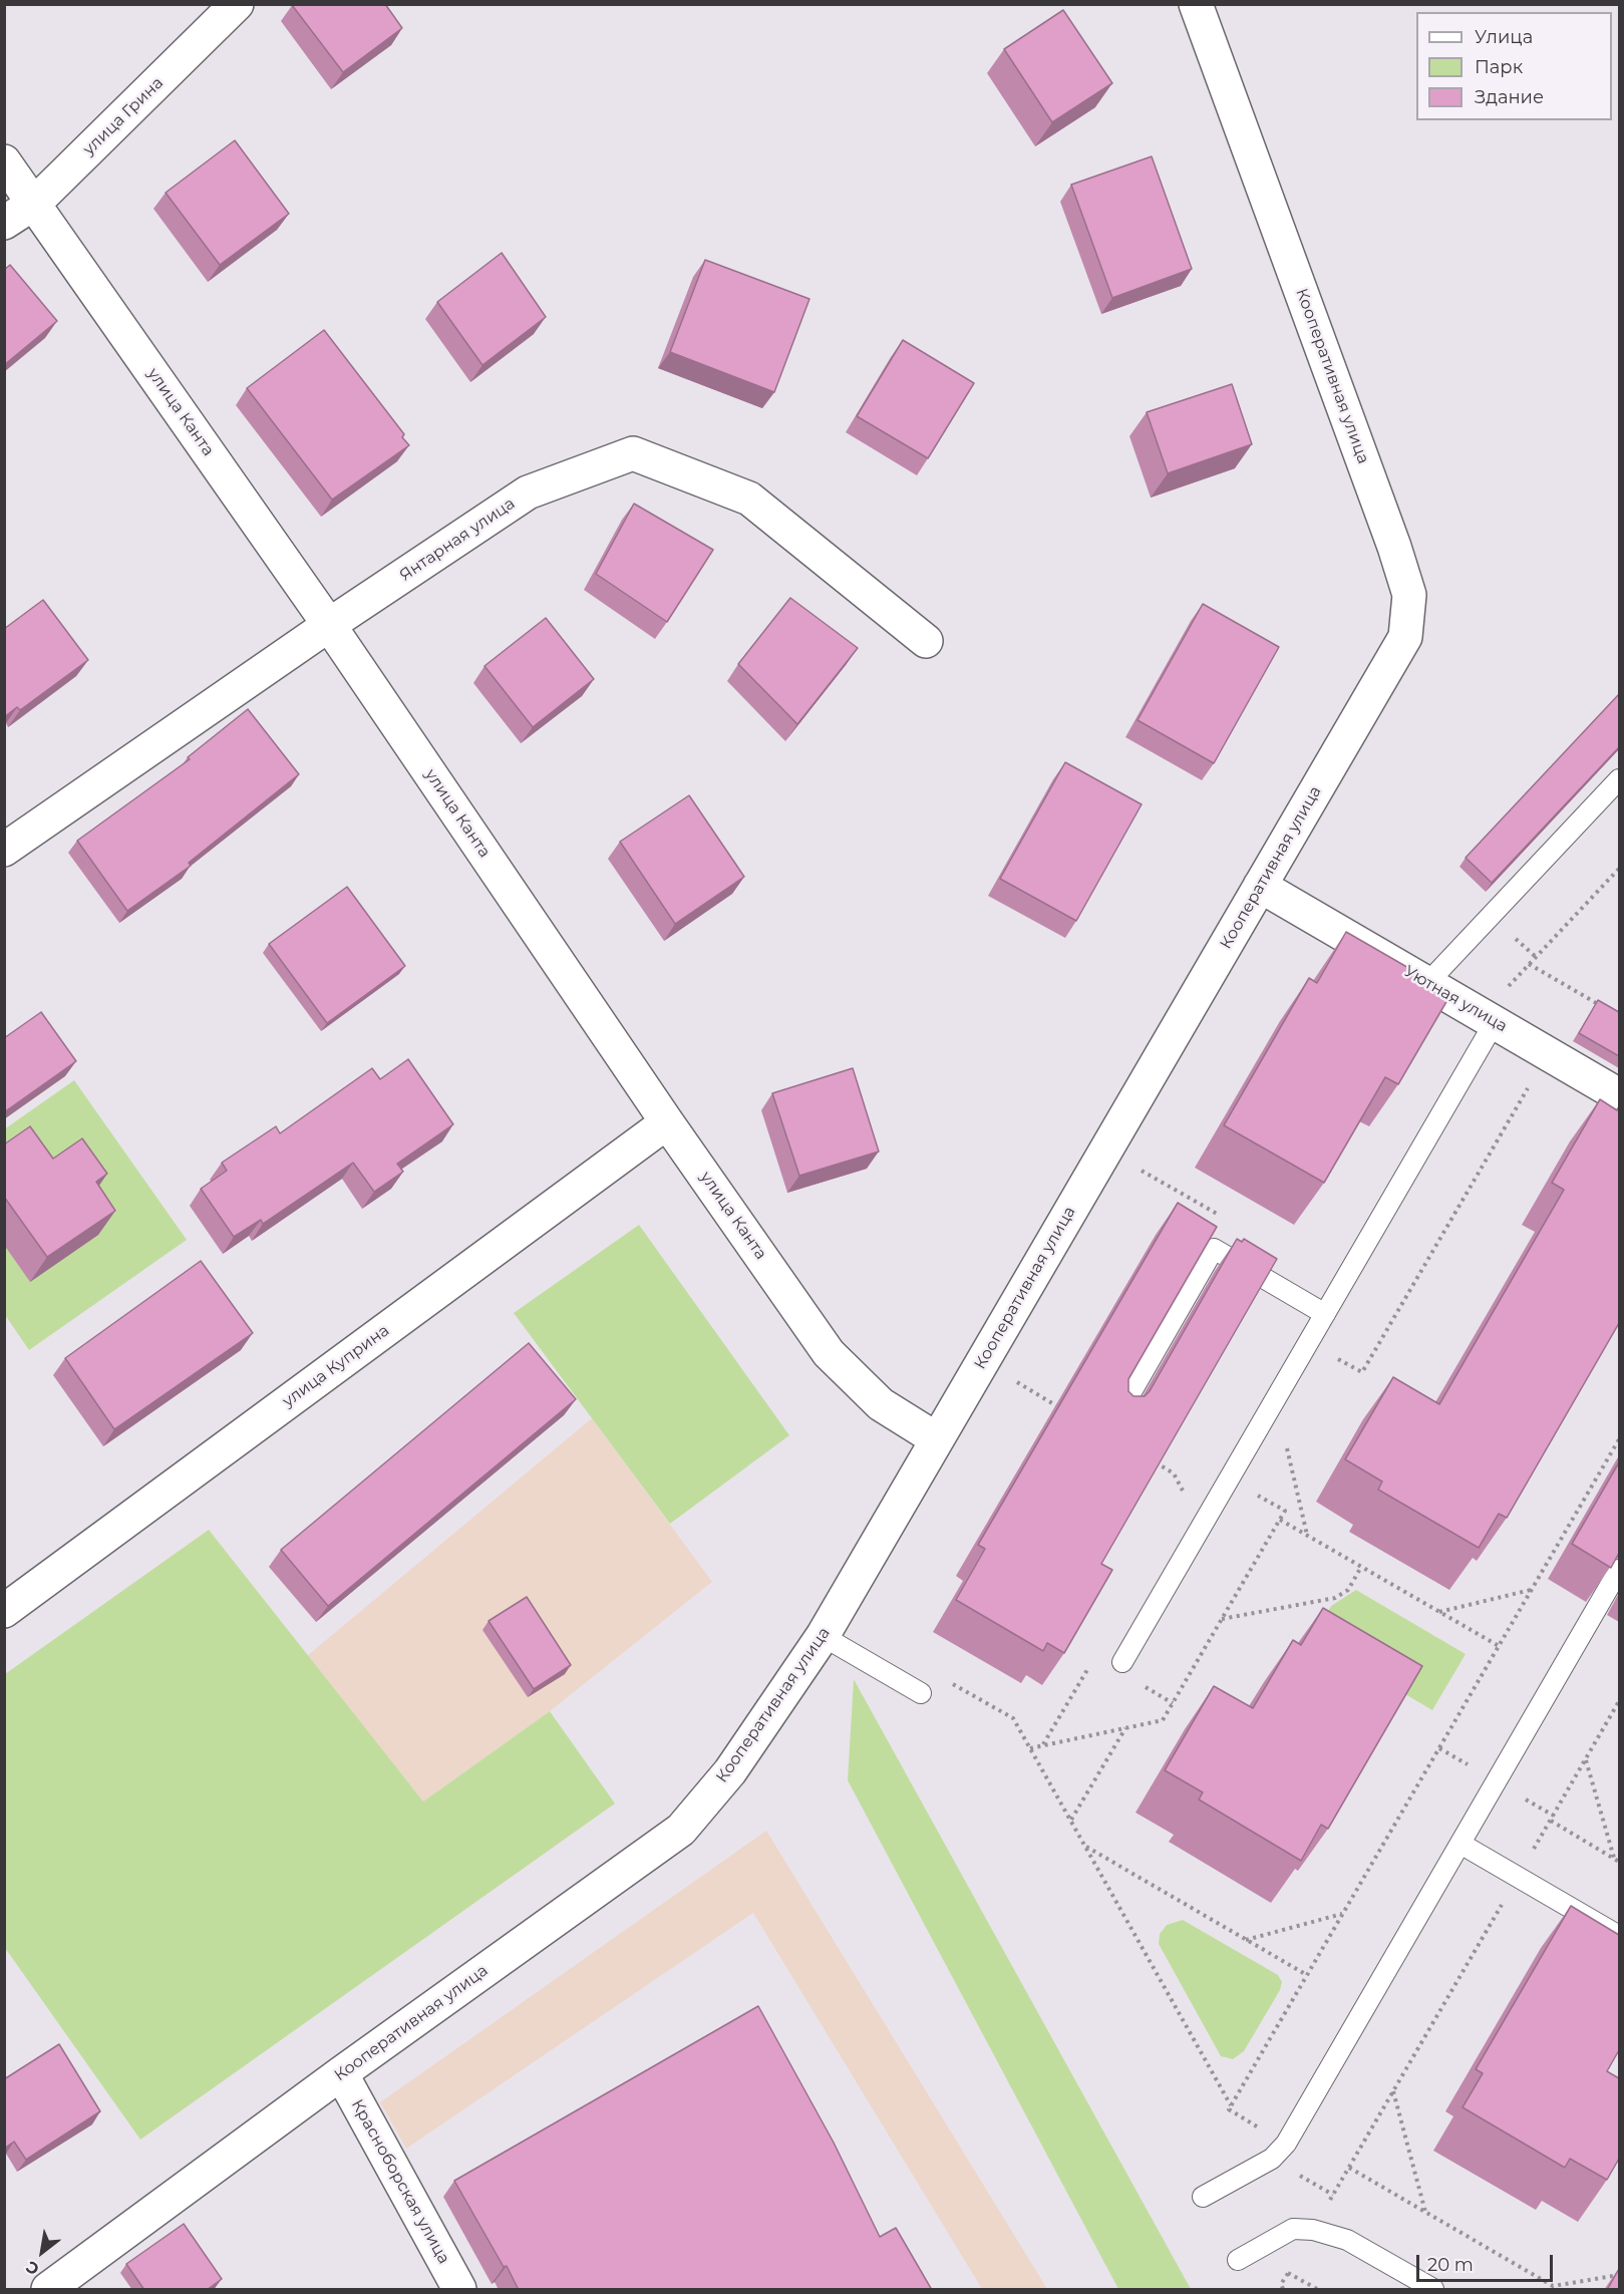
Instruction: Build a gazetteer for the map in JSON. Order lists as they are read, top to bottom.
{
  "streets": {
    "street": [
      "улица Грина",
      "Кооперативная улица",
      "улица Канта",
      "Янтарная улица",
      "Уютная улица",
      "улица Куприна",
      "Красноборская улица"
    ]
  },
  "crossings": [
    ["улица Грина", "улица Канта"],
    ["Кооперативная улица", "улица Канта"],
    ["Кооперативная улица", "Уютная улица"],
    ["Кооперативная улица", "Красноборская улица"],
    ["улица Канта", "Янтарная улица"],
    ["улица Канта", "улица Куприна"]
  ],
  "legend": ["Улица", "Парк", "Здание"],
  "scale_bar": "20 m",
  "north": "bottom left"
}
